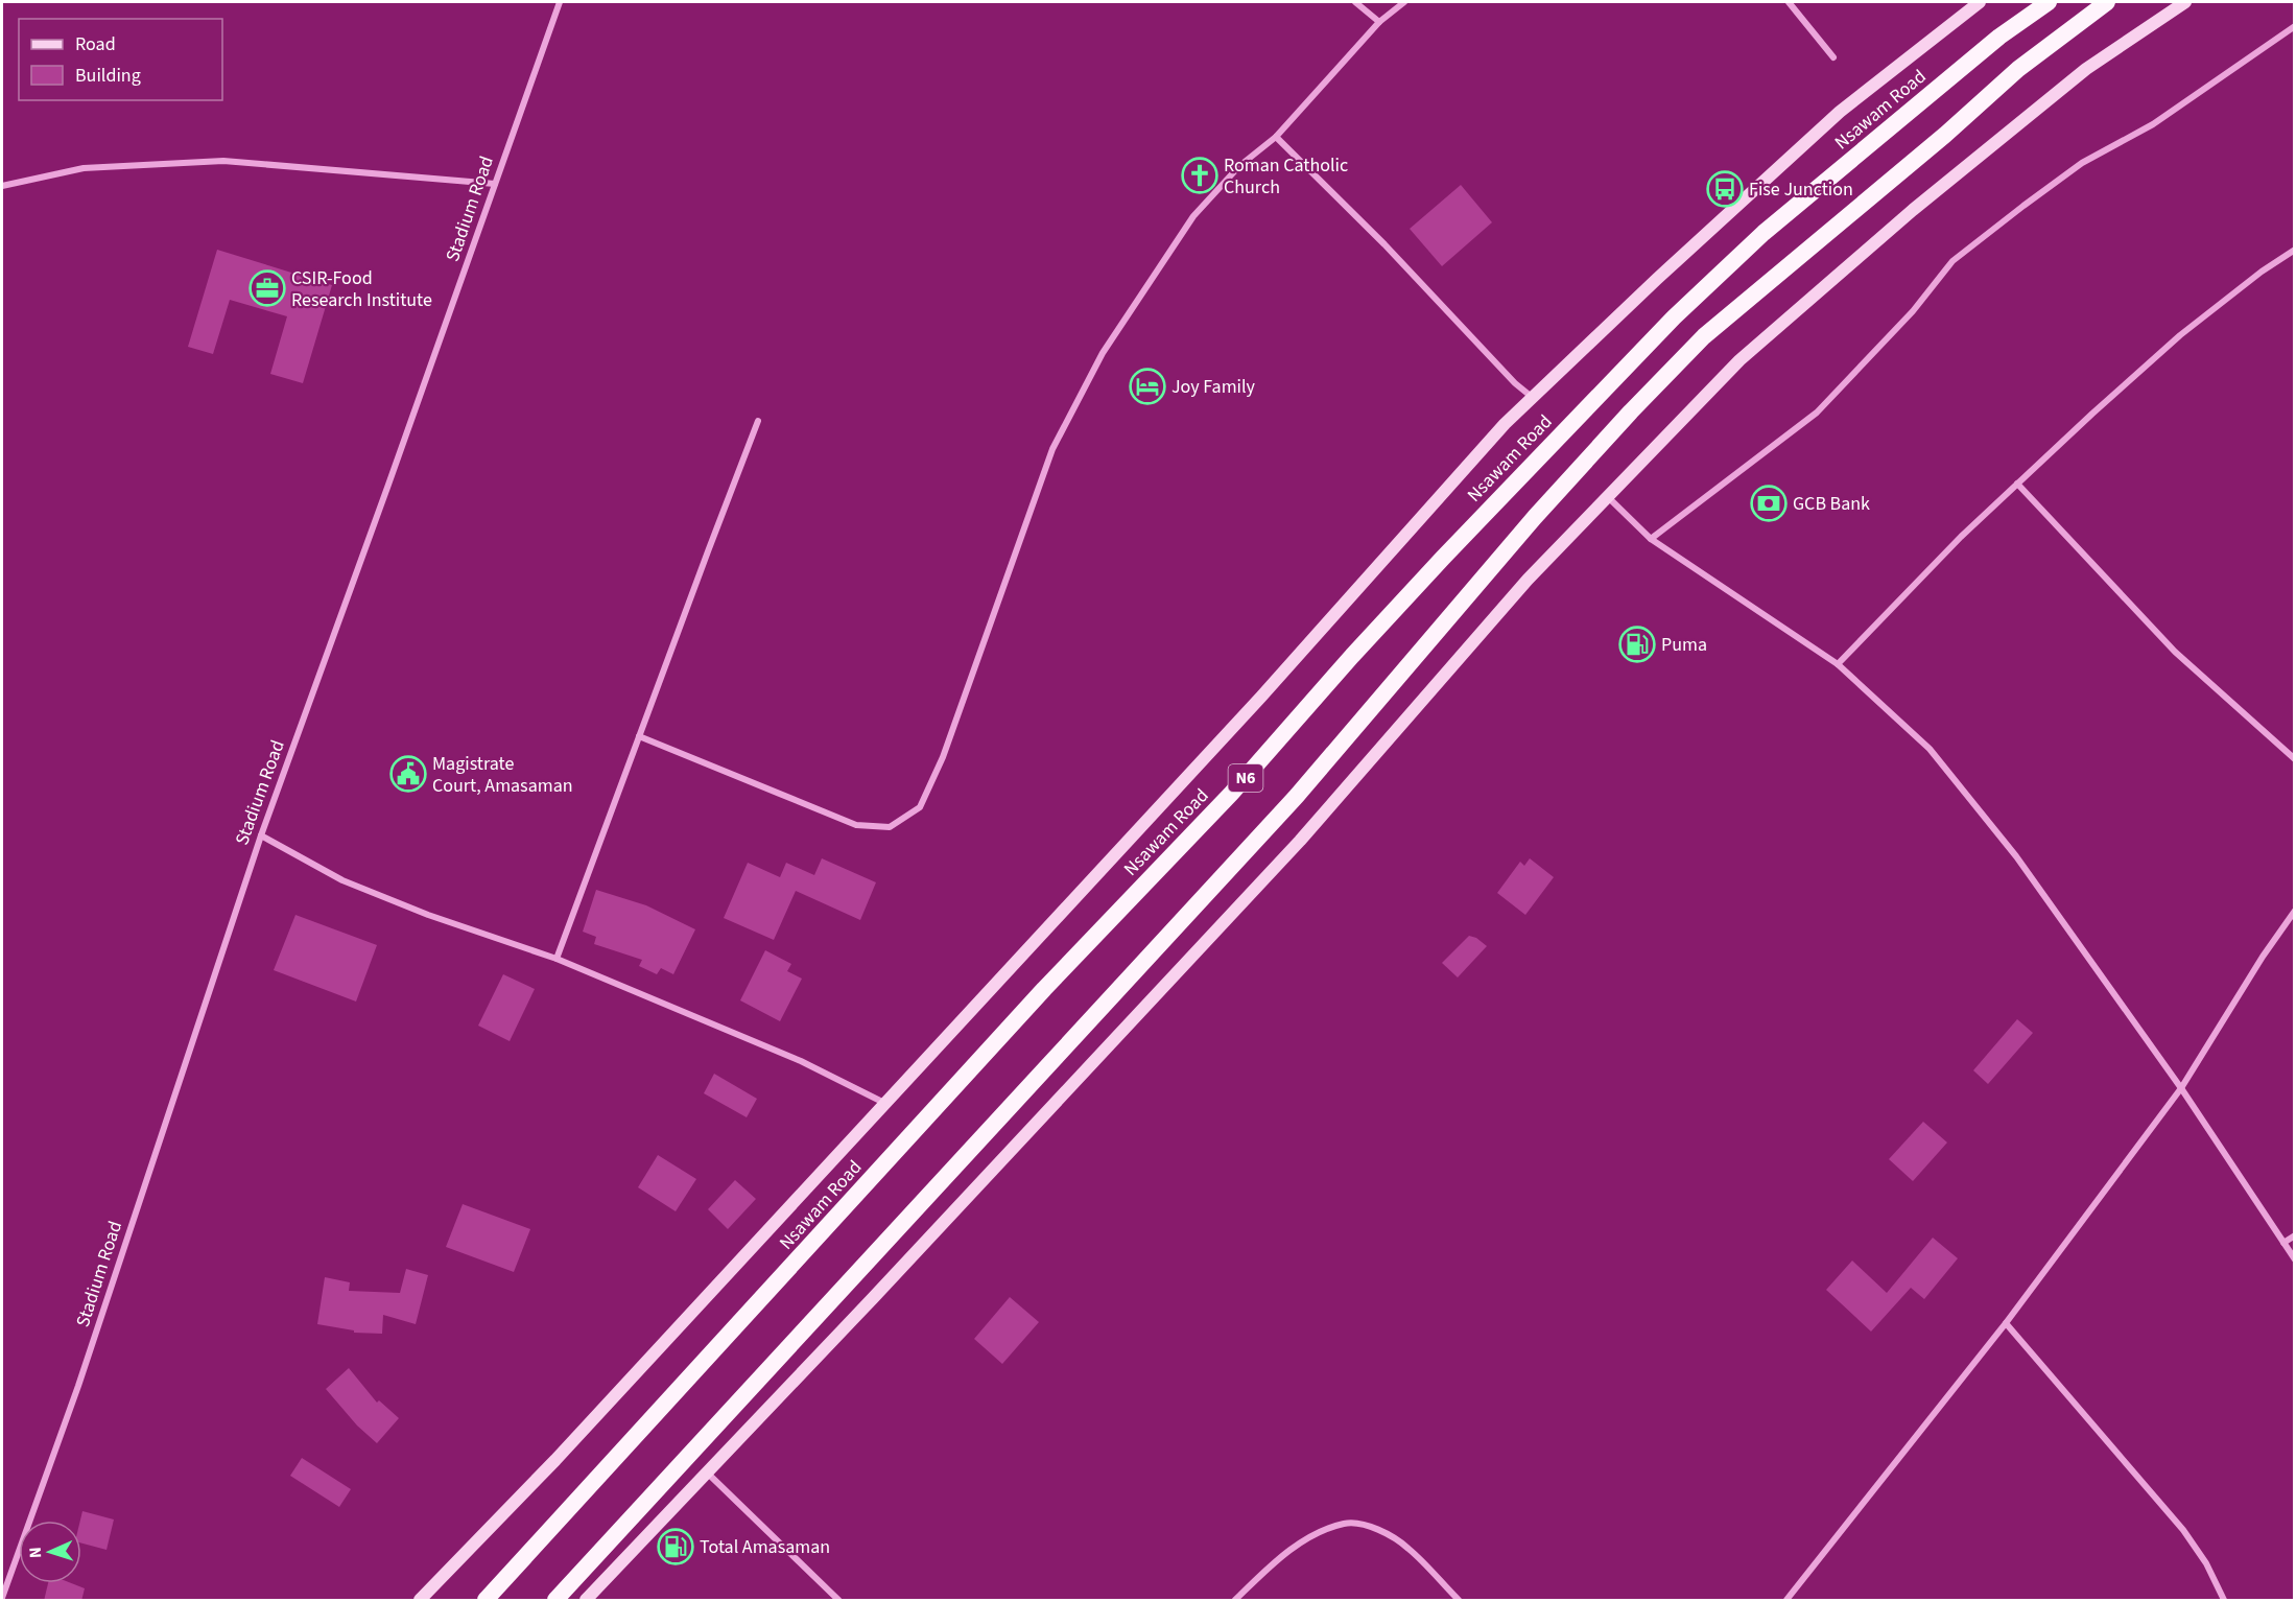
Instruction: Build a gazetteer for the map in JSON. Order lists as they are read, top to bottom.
{
  "streets": {
    "highway": ["Nsawam Road", "N6"],
    "street": ["Stadium Road"]
  },
  "places": {
    "church": ["Roman Catholic Church"],
    "bus stop": ["Fise Junction"],
    "office": ["CSIR-Food Research Institute"],
    "hotel": ["Joy Family"],
    "bank": ["GCB Bank"],
    "fuel station": ["Puma", "Total Amasaman"],
    "public building": ["Magistrate Court, Amasaman"]
  },
  "legend": ["Road", "Building"],
  "north": "left"
}
